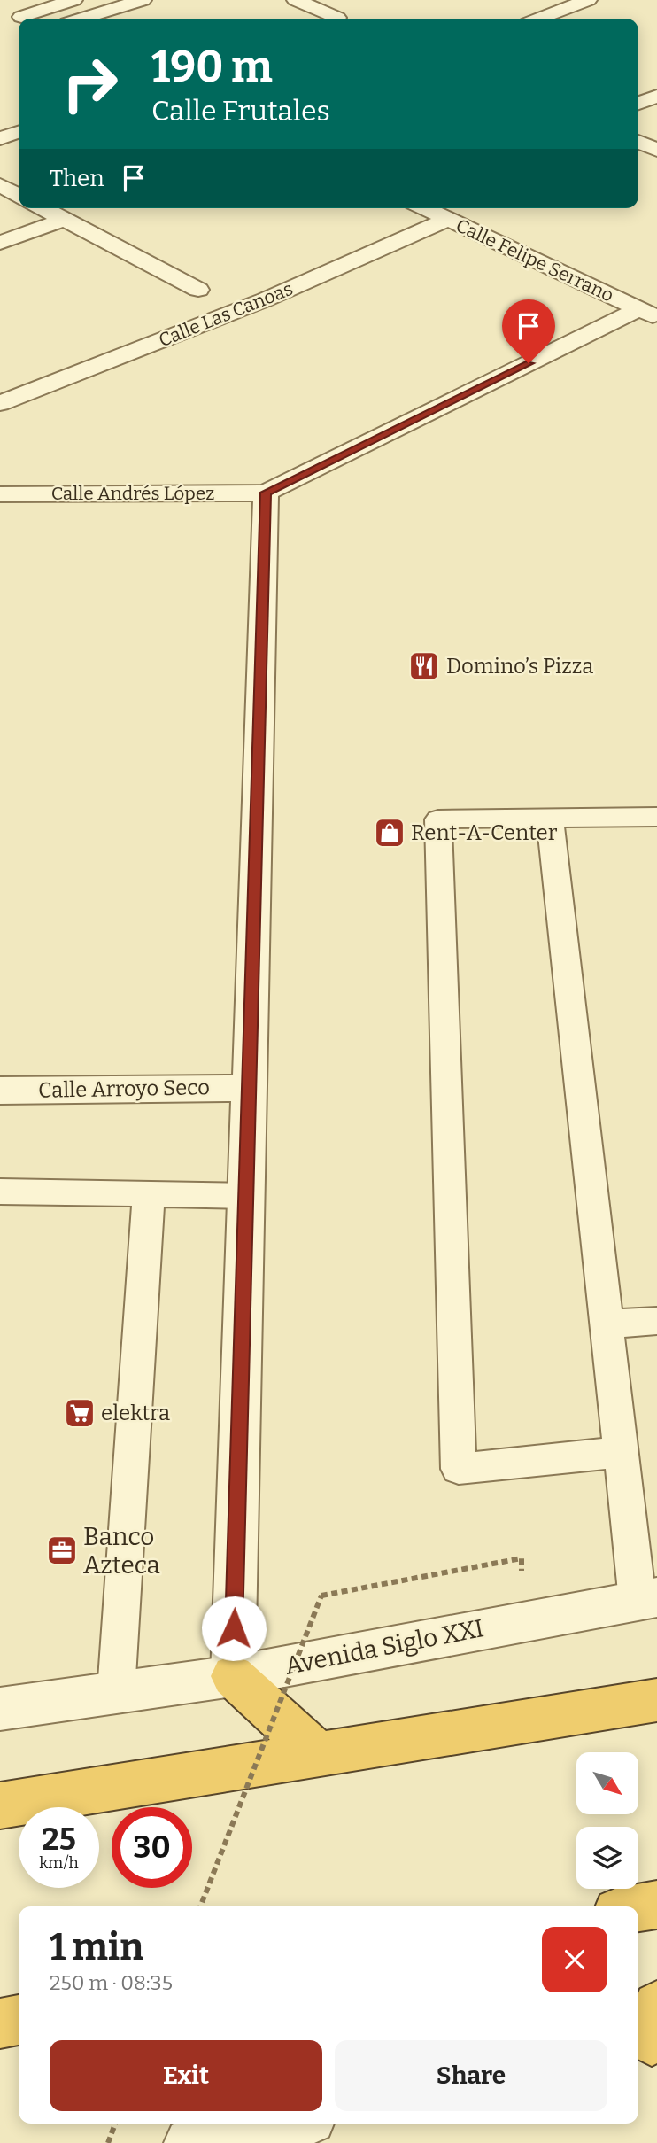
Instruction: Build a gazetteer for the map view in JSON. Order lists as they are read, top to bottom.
{
  "streets": {
    "street": [
      "Calle Felipe Serrano",
      "Calle Las Canoas",
      "Calle Andrés López",
      "Calle Arroyo Seco",
      "Avenida Siglo XXI"
    ]
  },
  "crossings": [
    ["Calle Felipe Serrano", "Calle Las Canoas"]
  ],
  "places": {
    "restaurant": ["Domino’s Pizza"],
    "shop": ["Rent-A-Center"],
    "supermarket": ["elektra"],
    "office": ["Banco Azteca"]
  },
  "north": "bottom right",
  "page": {
    "turn": ["190 m", "Calle Frutales"],
    "then": "Then",
    "speed": "25 km/h",
    "limit": "30",
    "heading": ["1 min", "250 m · 08:35"],
    "buttons": ["Exit", "Share"]
  }
}
